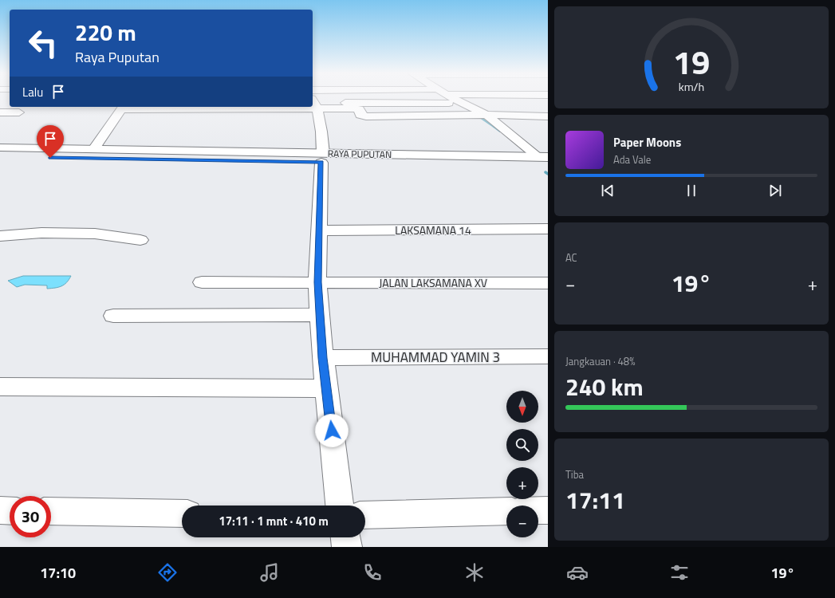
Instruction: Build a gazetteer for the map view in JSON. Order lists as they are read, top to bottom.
{
  "streets": {
    "street": [
      "RAYA PUPUTAN",
      "LAKSAMANA 14",
      "JALAN LAKSAMANA XV",
      "MUHAMMAD YAMIN 3"
    ]
  },
  "north": "bottom",
  "page": {
    "turn": ["220 m", "Raya Puputan"],
    "then": "Lalu",
    "song": ["Paper Moons", "Ada Vale"],
    "tile": [
      "AC",
      ["Jangkauan · 48%", "240 km"],
      ["Tiba", "17:11"]
    ],
    "heat": ["−", "19°", "+"],
    "map_buttons": ["+", "−"],
    "limit": "30",
    "trip": "17:11 · 1 mnt · 410 m",
    "tabs": ["17:10", "19°"],
    "gauge": ["19", "km/h"]
  }
}
